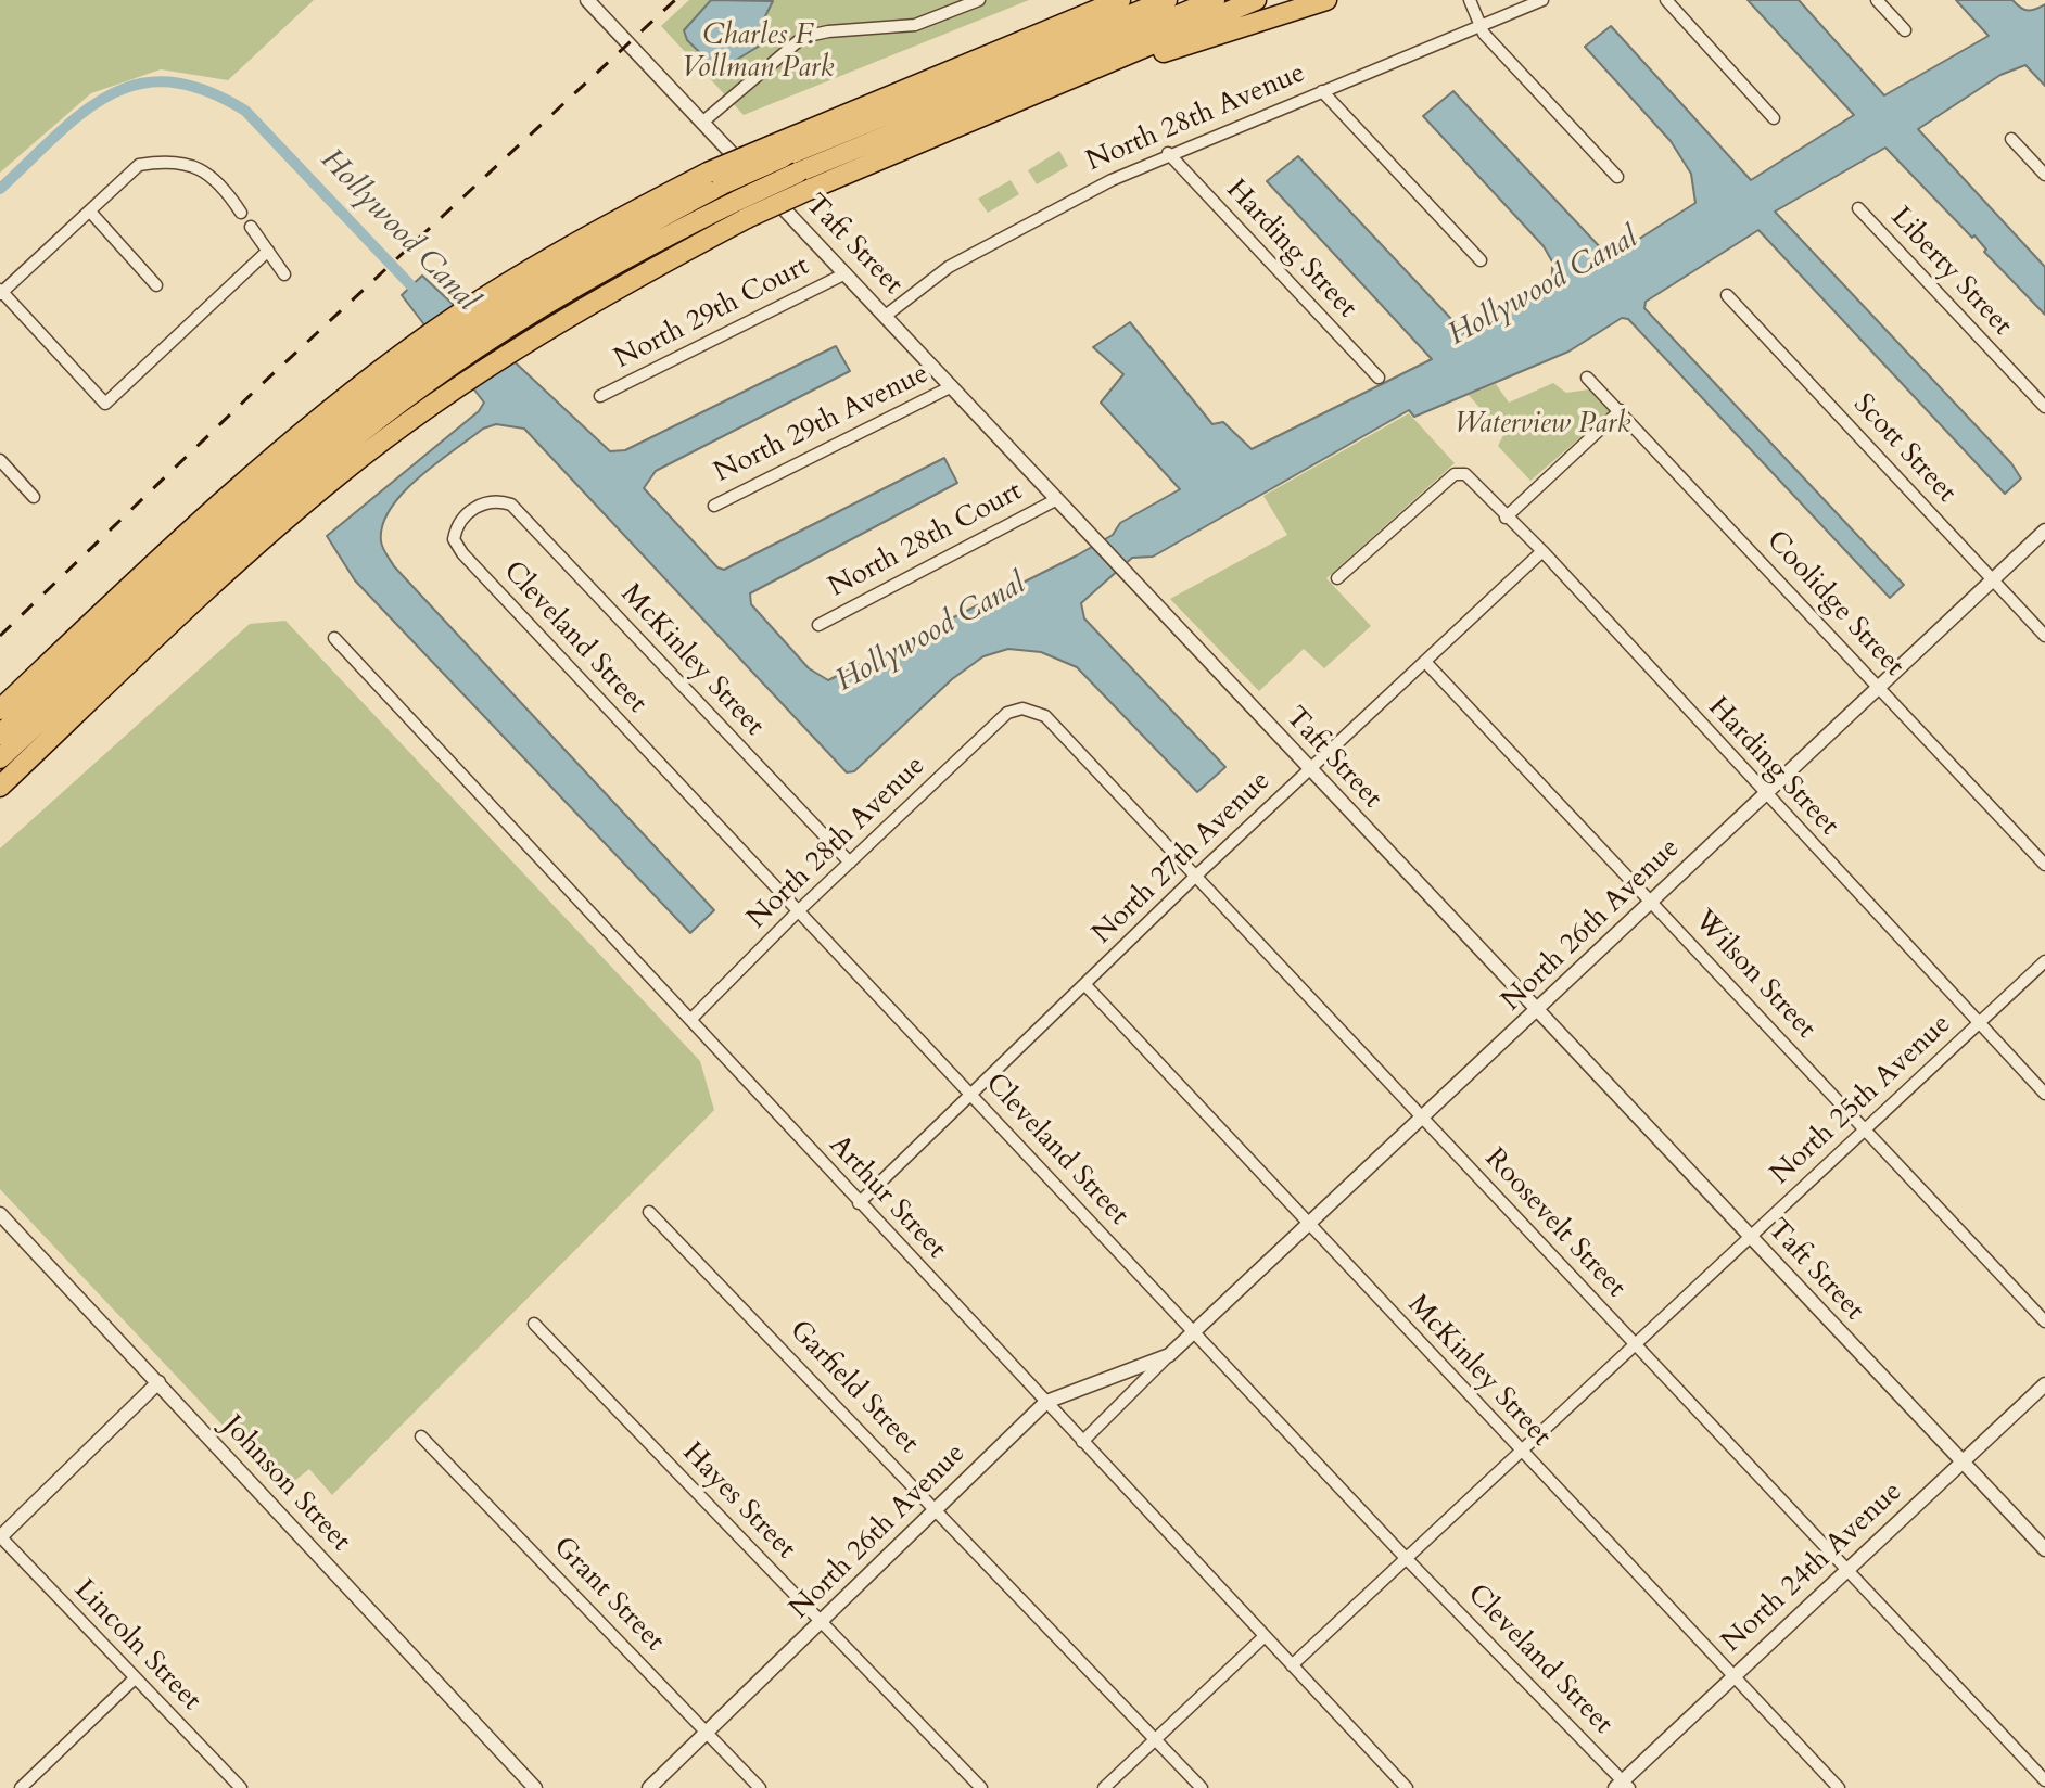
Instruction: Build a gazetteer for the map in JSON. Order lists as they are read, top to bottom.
{
  "streets": {
    "street": [
      "North 28th Avenue",
      "Taft Street",
      "Harding Street",
      "Liberty Street",
      "North 29th Court",
      "North 29th Avenue",
      "Scott Street",
      "North 28th Court",
      "Coolidge Street",
      "Cleveland Street",
      "McKinley Street",
      "North 27th Avenue",
      "North 26th Avenue",
      "Wilson Street",
      "North 25th Avenue",
      "Arthur Street",
      "Roosevelt Street",
      "Garfield Street",
      "Johnson Street",
      "Hayes Street",
      "North 24th Avenue",
      "Grant Street",
      "Lincoln Street"
    ]
  },
  "crossings": [
    ["North 28th Avenue", "Taft Street"],
    ["North 28th Avenue", "Harding Street"],
    ["North 28th Avenue", "Cleveland Street"],
    ["North 28th Avenue", "McKinley Street"],
    ["North 28th Avenue", "Arthur Street"],
    ["North 28th Avenue", "Roosevelt Street"],
    ["Taft Street", "North 29th Court"],
    ["Taft Street", "North 29th Avenue"],
    ["Taft Street", "North 28th Court"],
    ["Taft Street", "North 27th Avenue"],
    ["Taft Street", "North 26th Avenue"],
    ["Taft Street", "North 25th Avenue"],
    ["Taft Street", "North 24th Avenue"],
    ["Harding Street", "North 27th Avenue"],
    ["Harding Street", "North 26th Avenue"],
    ["Harding Street", "North 25th Avenue"],
    ["Scott Street", "North 26th Avenue"],
    ["Coolidge Street", "North 26th Avenue"],
    ["Cleveland Street", "McKinley Street"],
    ["Cleveland Street", "North 27th Avenue"],
    ["Cleveland Street", "North 26th Avenue"],
    ["Cleveland Street", "North 25th Avenue"],
    ["Cleveland Street", "North 24th Avenue"],
    ["McKinley Street", "North 27th Avenue"],
    ["McKinley Street", "North 26th Avenue"],
    ["McKinley Street", "North 25th Avenue"],
    ["McKinley Street", "North 24th Avenue"],
    ["North 27th Avenue", "Wilson Street"],
    ["North 27th Avenue", "Arthur Street"],
    ["North 27th Avenue", "Roosevelt Street"],
    ["North 26th Avenue", "Wilson Street"],
    ["North 26th Avenue", "Arthur Street"],
    ["North 26th Avenue", "Roosevelt Street"],
    ["North 26th Avenue", "Garfield Street"],
    ["North 26th Avenue", "Hayes Street"],
    ["North 26th Avenue", "Grant Street"],
    ["Wilson Street", "North 25th Avenue"],
    ["North 25th Avenue", "Arthur Street"],
    ["North 25th Avenue", "Roosevelt Street"],
    ["Roosevelt Street", "North 24th Avenue"]
  ],
  "water": ["Hollywood Canal"],
  "parks": ["Charles F. Vollman Park", "Waterview Park"]
}
